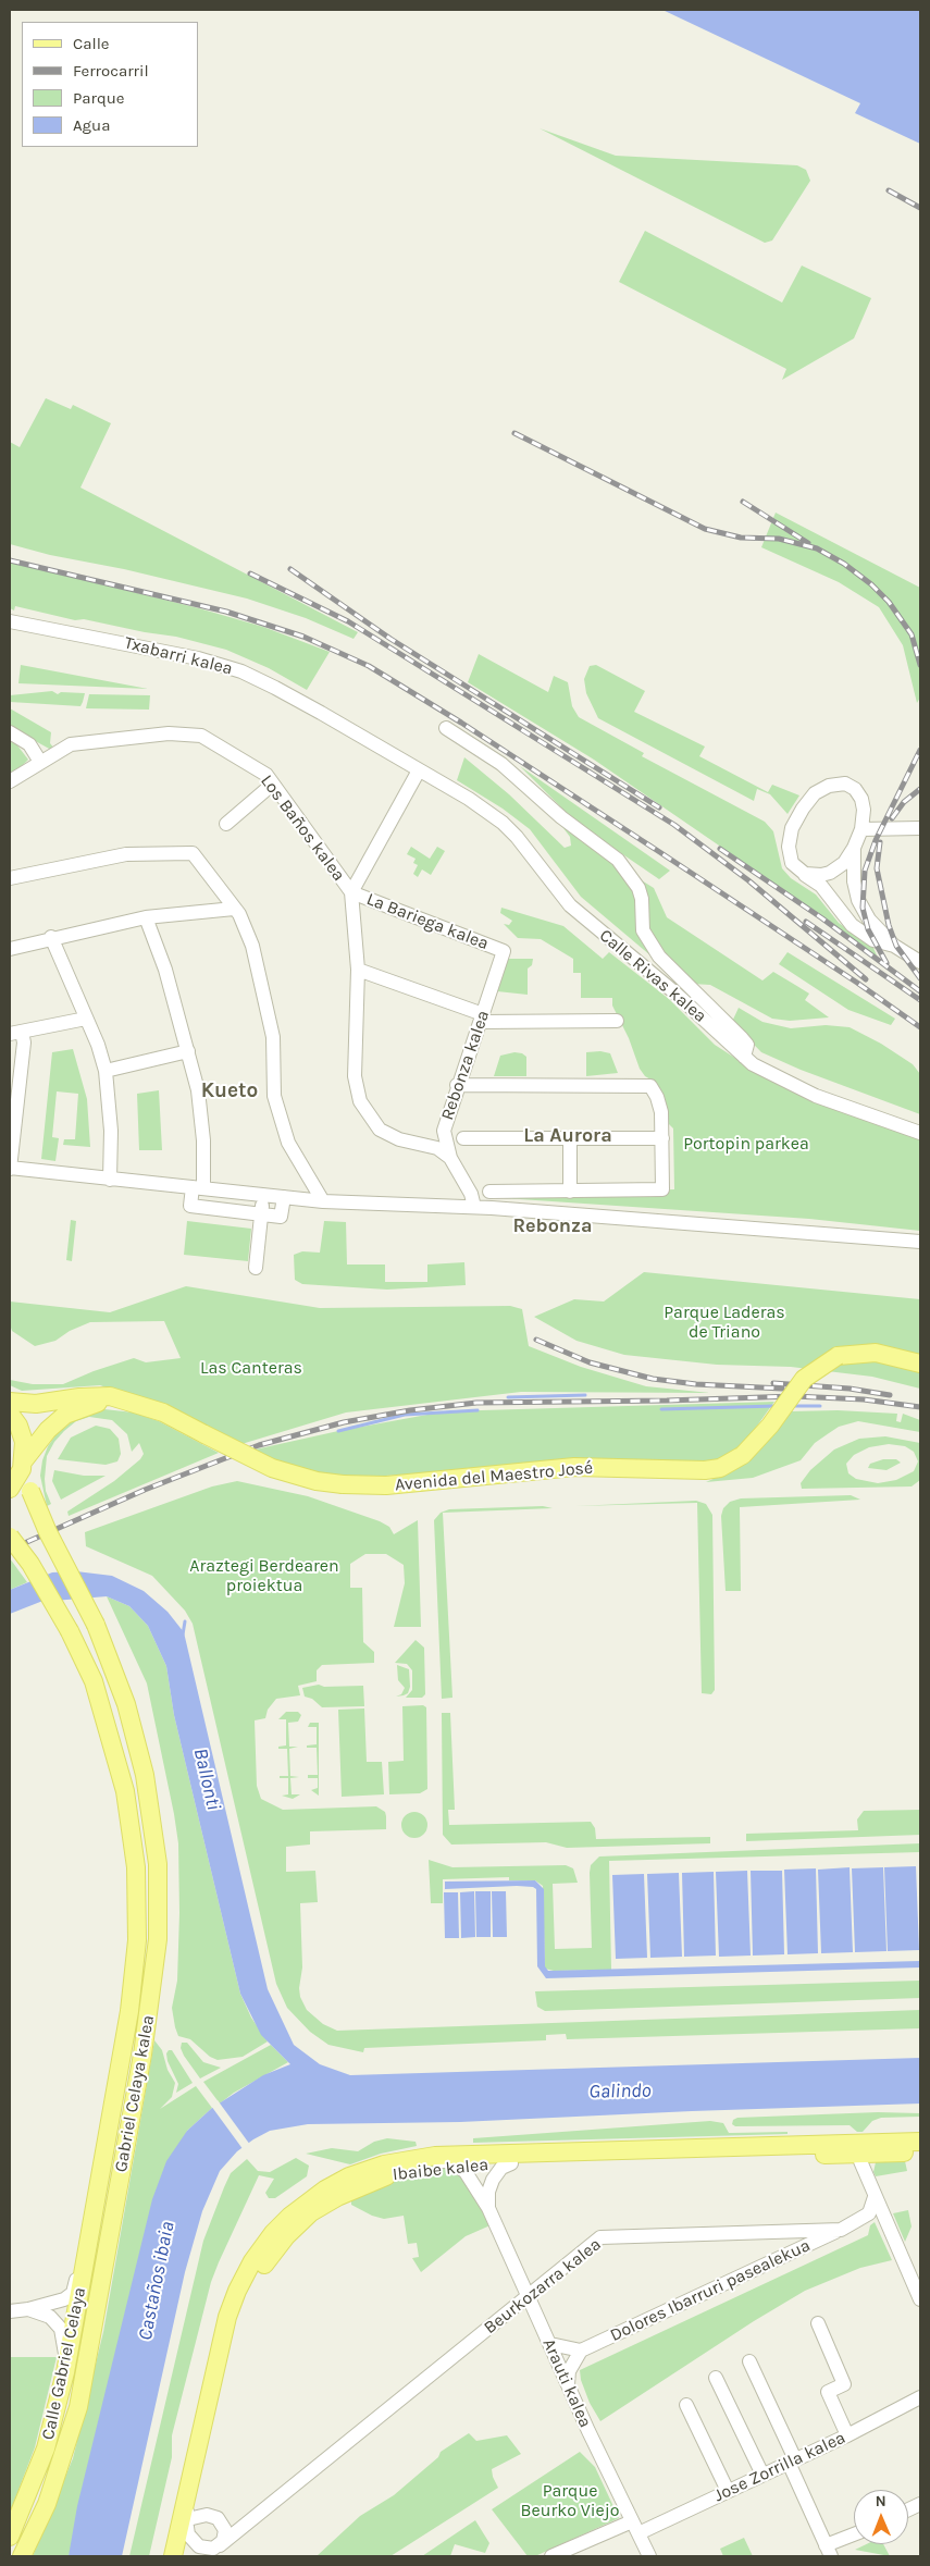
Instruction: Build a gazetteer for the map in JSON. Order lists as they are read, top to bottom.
{
  "streets": {
    "main road": [
      "Avenida del Maestro José",
      "Gabriel Celaya kalea",
      "Ibaibe kalea",
      "Calle Gabriel Celaya"
    ],
    "street": [
      "Txabarri kalea",
      "Los Baños kalea",
      "La Bariega kalea",
      "Calle Rivas kalea",
      "Rebonza kalea",
      "Beurkozarra kalea",
      "Dolores Ibarruri pasealekua",
      "Arauti kalea",
      "Jose Zorrilla kalea"
    ]
  },
  "crossings": [
    ["Txabarri kalea", "Calle Rivas kalea"],
    ["Los Baños kalea", "La Bariega kalea"],
    ["La Bariega kalea", "Rebonza kalea"],
    ["Gabriel Celaya kalea", "Calle Gabriel Celaya"],
    ["Ibaibe kalea", "Arauti kalea"],
    ["Beurkozarra kalea", "Dolores Ibarruri pasealekua"],
    ["Beurkozarra kalea", "Arauti kalea"],
    ["Arauti kalea", "Jose Zorrilla kalea"]
  ],
  "districts": ["Kueto", "La Aurora", "Rebonza"],
  "water": ["Ballonti", "Galindo", "Castaños ibaia"],
  "parks": [
    "Portopin parkea",
    "Parque Laderas de Triano",
    "Las Canteras",
    "Araztegi Berdearen proiektua",
    "Parque Beurko Viejo"
  ],
  "legend": [
    "Calle",
    "Ferrocarril",
    "Parque",
    "Agua"
  ],
  "north": "top"
}
